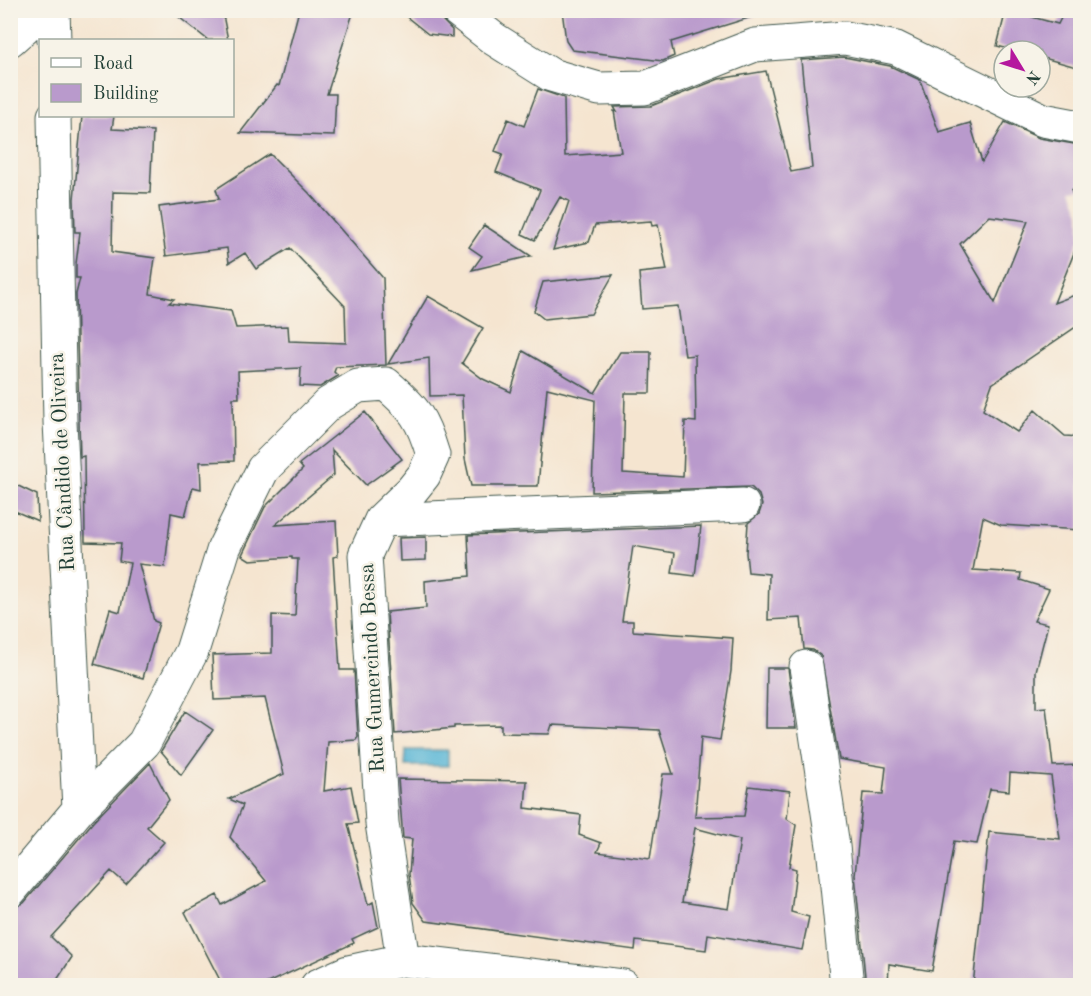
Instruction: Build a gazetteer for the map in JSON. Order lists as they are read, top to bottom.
{
  "streets": {
    "street": ["Rua Cândido de Oliveira", "Rua Gumercindo Bessa"]
  },
  "crossings": [
    ["Rua Cândido de Oliveira", "Rua Gumercindo Bessa"]
  ],
  "legend": ["Road", "Building"],
  "north": "bottom right"
}
